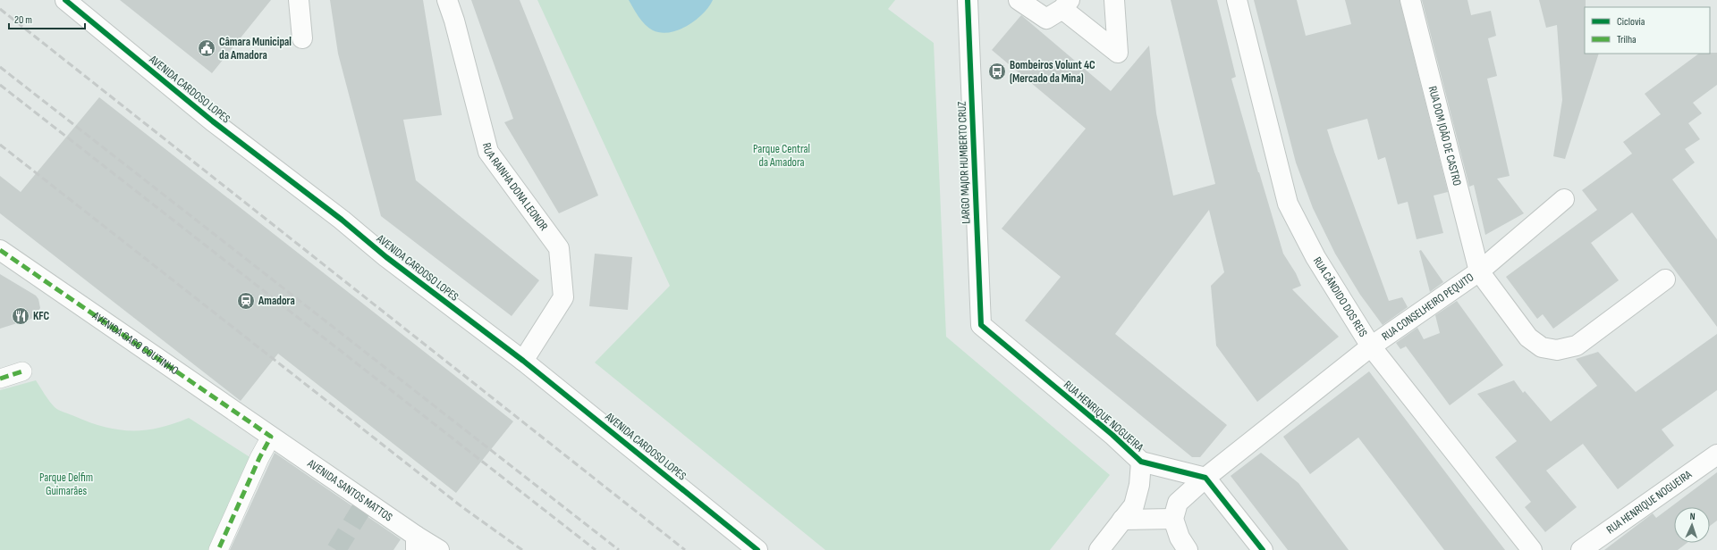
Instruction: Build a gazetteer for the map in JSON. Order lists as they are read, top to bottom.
{
  "streets": {
    "street": [
      "AVENIDA CARDOSO LOPES",
      "RUA DOM JOÃO DE CASTRO",
      "LARGO MAJOR HUMBERTO CRUZ",
      "RUA RAINHA DONA LEONOR",
      "RUA CÂNDIDO DOS REIS",
      "RUA CONSELHEIRO PEQUITO",
      "AVENIDA GAGO COUTINHO",
      "RUA HENRIQUE NOGUEIRA",
      "AVENIDA SANTOS MATTOS"
    ]
  },
  "crossings": [
    ["AVENIDA CARDOSO LOPES", "RUA RAINHA DONA LEONOR"],
    ["RUA DOM JOÃO DE CASTRO", "RUA CONSELHEIRO PEQUITO"],
    ["LARGO MAJOR HUMBERTO CRUZ", "RUA HENRIQUE NOGUEIRA"],
    ["RUA CÂNDIDO DOS REIS", "RUA CONSELHEIRO PEQUITO"],
    ["RUA CONSELHEIRO PEQUITO", "RUA HENRIQUE NOGUEIRA"],
    ["AVENIDA GAGO COUTINHO", "AVENIDA SANTOS MATTOS"]
  ],
  "parks": ["Parque Central da Amadora", "Parque Delfim Guimarães"],
  "places": {
    "public building": ["Câmara Municipal da Amadora"],
    "bus stop": ["Bombeiros Volunt 4C (Mercado da Mina)"],
    "station": ["Amadora"],
    "restaurant": ["KFC"]
  },
  "legend": ["Ciclovia", "Trilha"],
  "scale_bar": "20 m",
  "north": "top"
}
